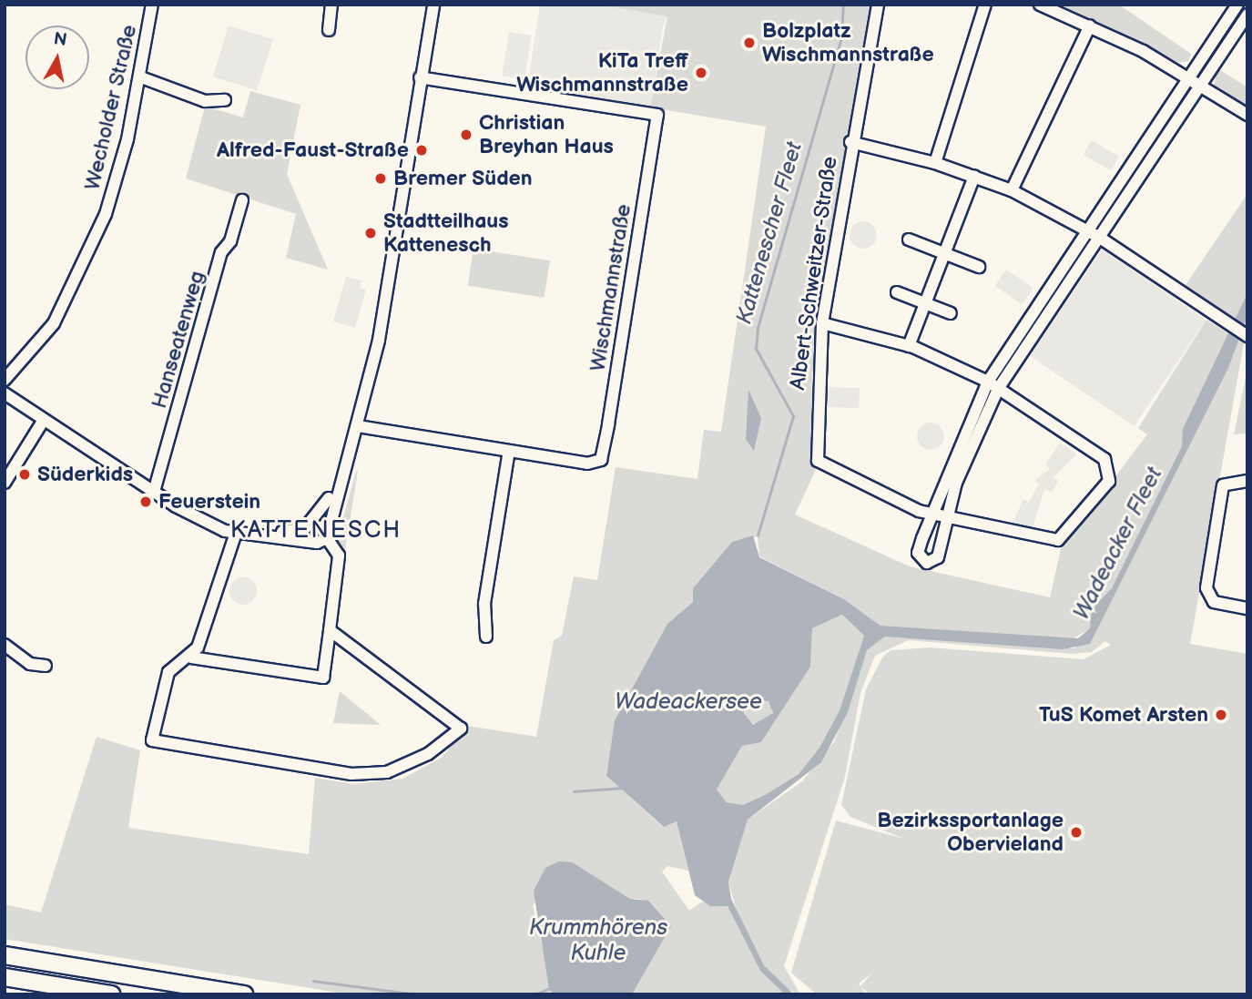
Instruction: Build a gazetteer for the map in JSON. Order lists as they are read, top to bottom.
{
  "streets": {
    "street": [
      "Wecholder Straße",
      "Albert-Schweitzer-Straße",
      "Wischmannstraße",
      "Hanseatenweg"
    ]
  },
  "districts": ["KATTENESCH"],
  "water": [
    "Kattenescher Fleet",
    "Wadeacker Fleet",
    "Wadeackersee",
    "Krummhörens Kuhle"
  ],
  "places": [
    "Bolzplatz Wischmannstraße",
    "KiTa Treff Wischmannstraße",
    "Christian Breyhan Haus",
    "Alfred-Faust-Straße",
    "Bremer Süden",
    "Stadtteilhaus Kattenesch",
    "Süderkids",
    "Feuerstein",
    "TuS Komet Arsten",
    "Bezirkssportanlage Obervieland"
  ],
  "north": "top"
}
